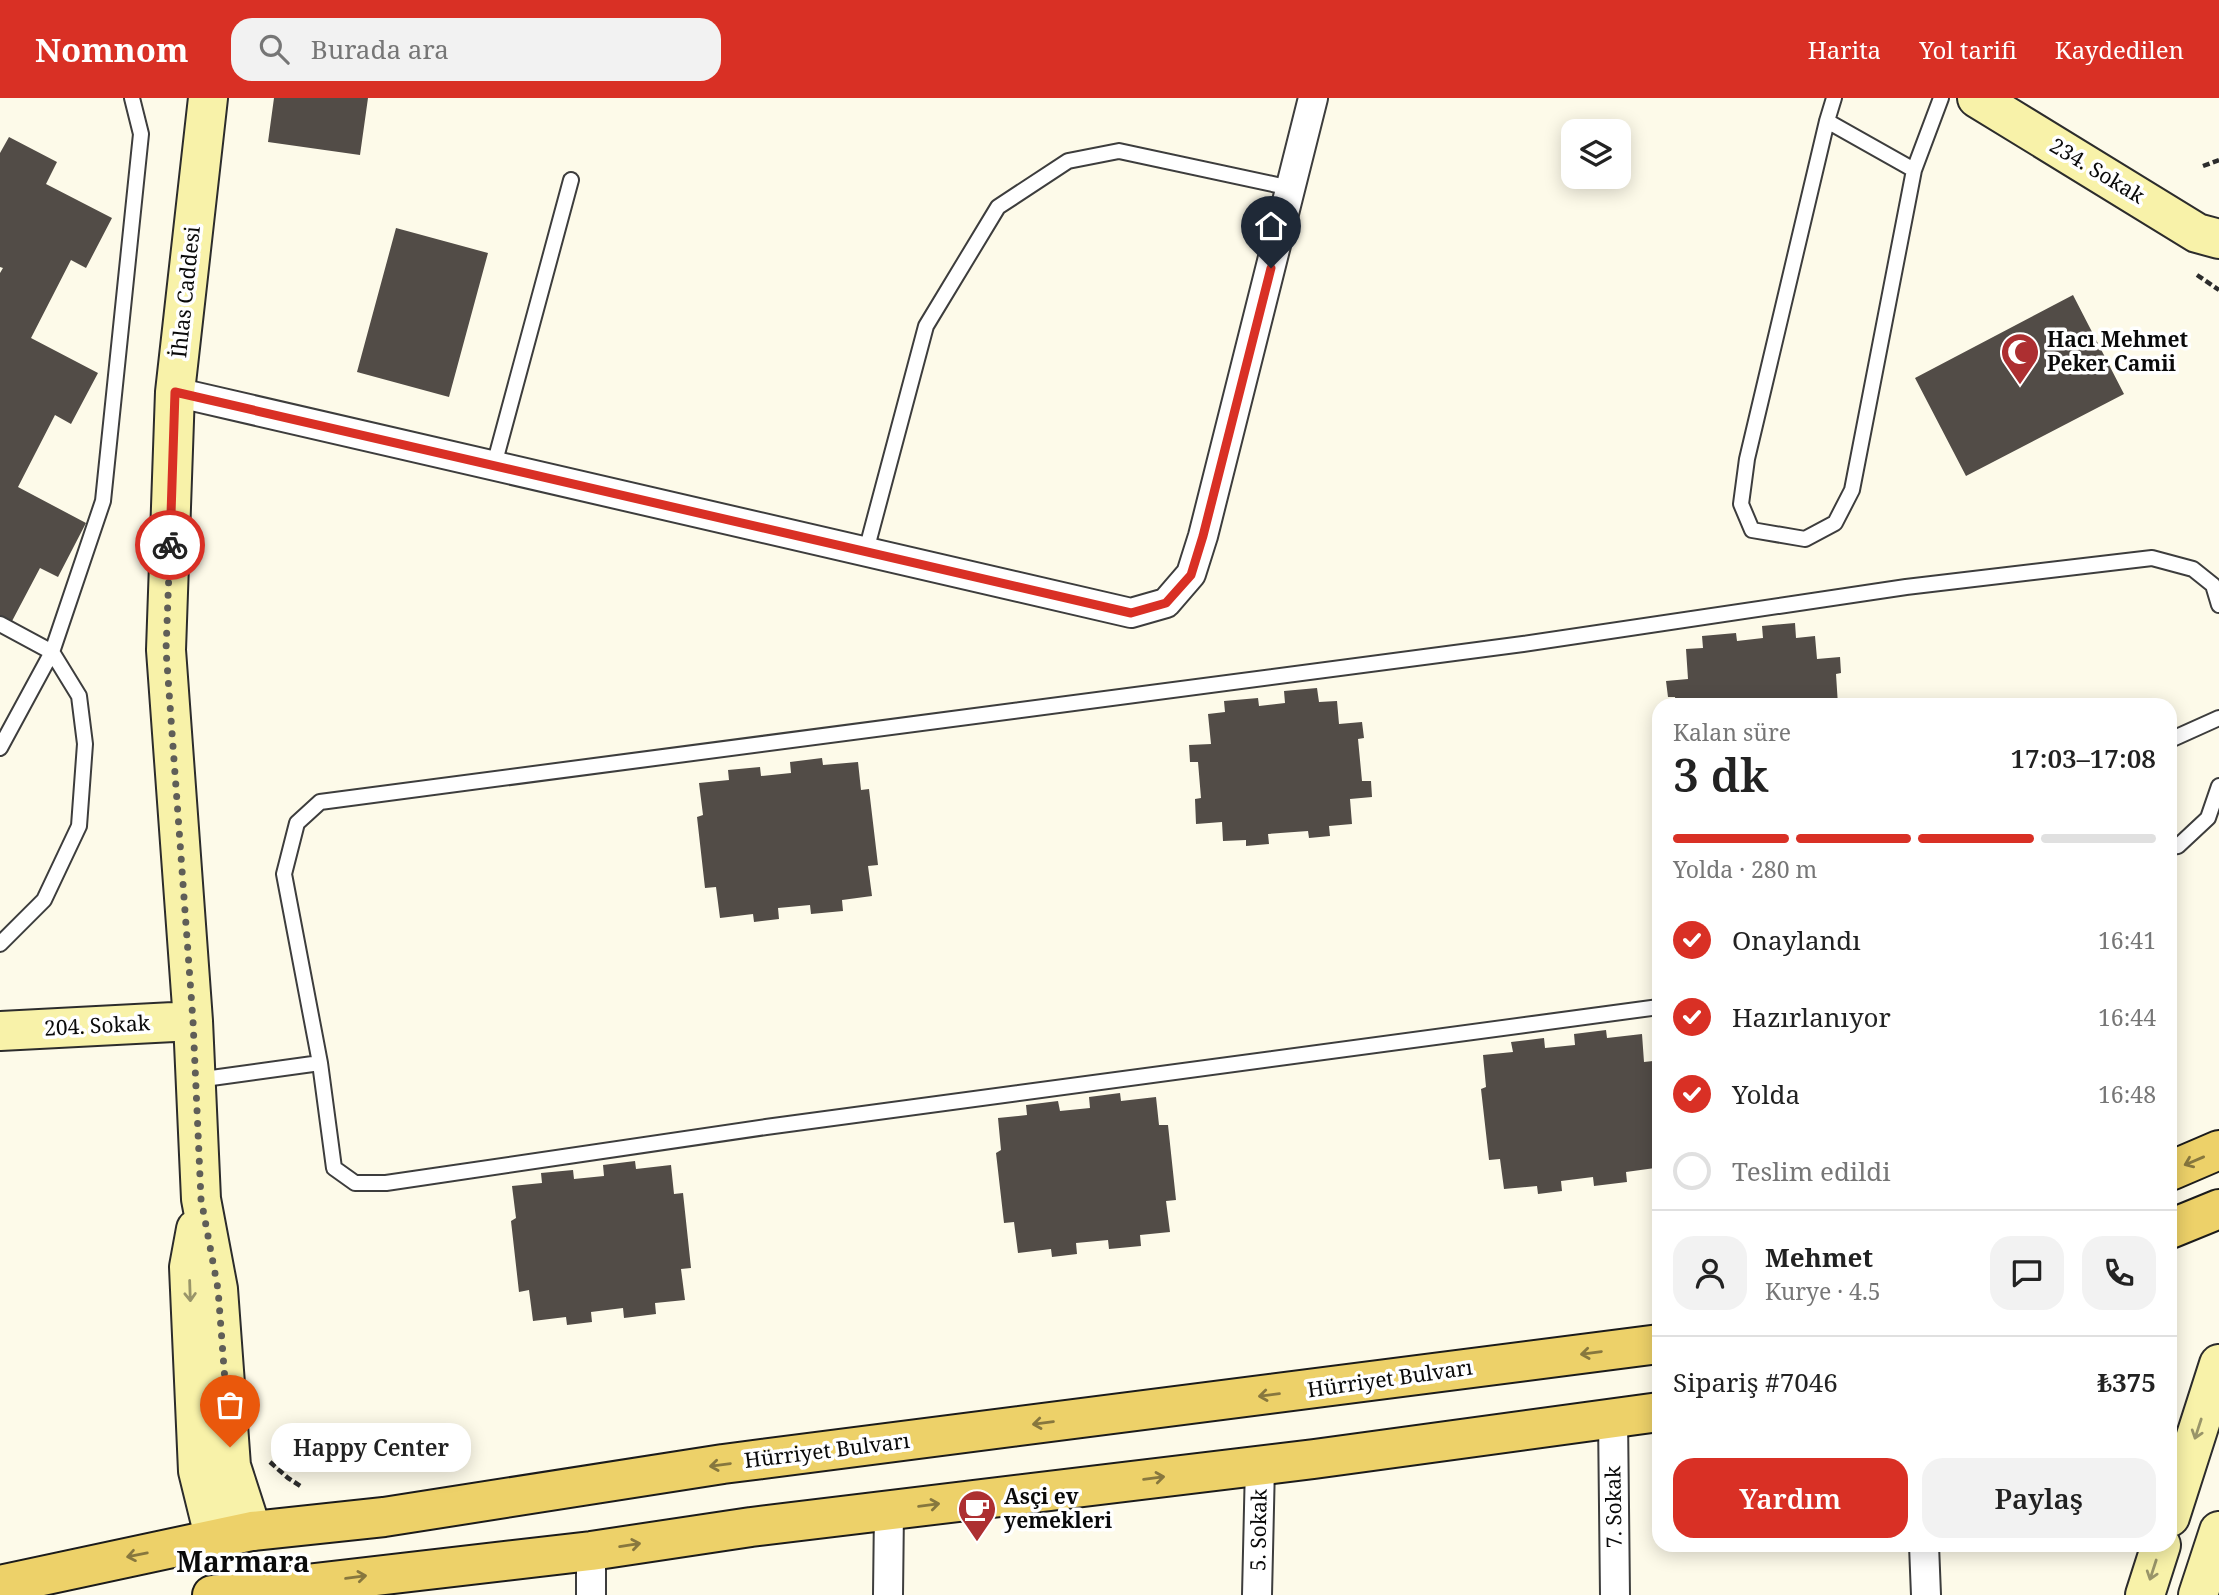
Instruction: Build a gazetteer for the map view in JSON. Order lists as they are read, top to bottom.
{
  "streets": {
    "main road": ["Hürriyet Bulvarı"],
    "street": [
      "234. Sokak",
      "İhlas Caddesi",
      "204. Sokak",
      "7. Sokak",
      "5. Sokak"
    ]
  },
  "crossings": [
    ["İhlas Caddesi", "204. Sokak"],
    ["İhlas Caddesi", "Hürriyet Bulvarı"]
  ],
  "districts": ["Marmara"],
  "places": {
    "mosque": ["Hacı Mehmet Peker Camii"],
    "other": ["Happy Center"],
    "cafe": ["Asçi ev yemekleri"]
  },
  "page": {
    "header": "Nomnom",
    "search": "Burada ara",
    "nav": ["Harita", "Yol tarifi", "Kaydedilen"],
    "heading": ["3 dk", "Kalan süre", "17:03–17:08"],
    "panel": [
      "Mehmet",
      "Kurye · 4.5",
      "Sipariş #7046",
      "₺375"
    ],
    "bar": "Yolda · 280 m",
    "list": [
      ["Onaylandı", "16:41"],
      ["Hazırlanıyor", "16:44"],
      ["Yolda", "16:48"],
      "Teslim edildi"
    ],
    "bubble": "Happy Center",
    "buttons": ["Yardım", "Paylaş"]
  }
}
